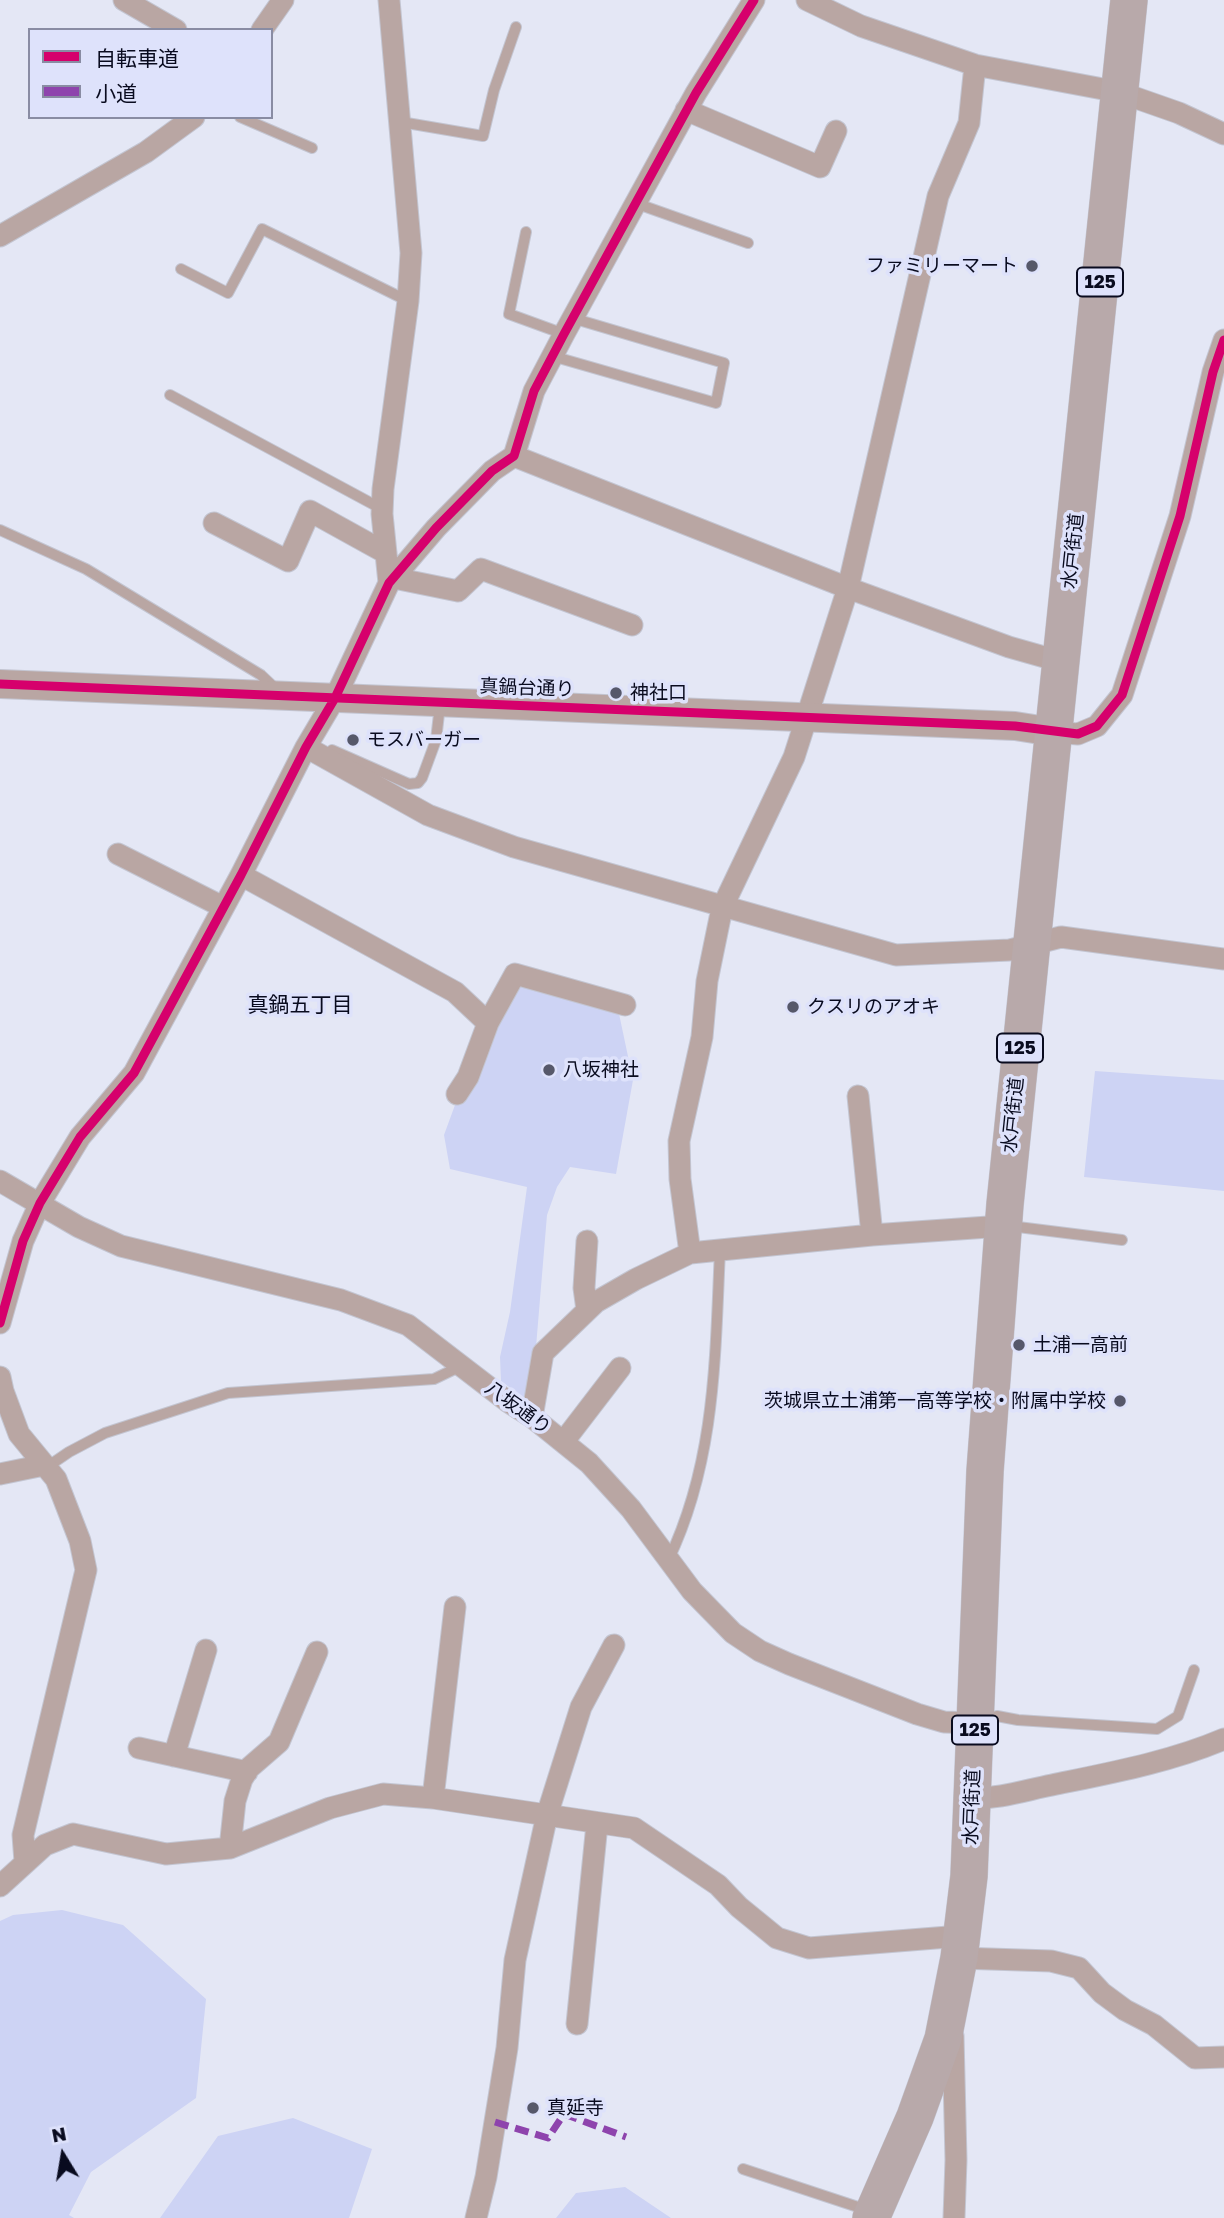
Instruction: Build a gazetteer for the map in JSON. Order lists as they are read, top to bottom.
{
  "streets": {
    "highway": ["125", "水戸街道"],
    "street": ["真鍋台通り", "八坂通り"]
  },
  "crossings": [
    ["水戸街道", "真鍋台通り"],
    ["水戸街道", "八坂通り"]
  ],
  "districts": ["真鍋五丁目"],
  "places": [
    "ファミリーマート",
    "神社口",
    "モスバーガー",
    "クスリのアオキ",
    "八坂神社",
    "土浦一高前",
    "茨城県立土浦第一高等学校・附属中学校",
    "真延寺"
  ],
  "legend": ["自転車道", "小道"],
  "north": "top"
}
